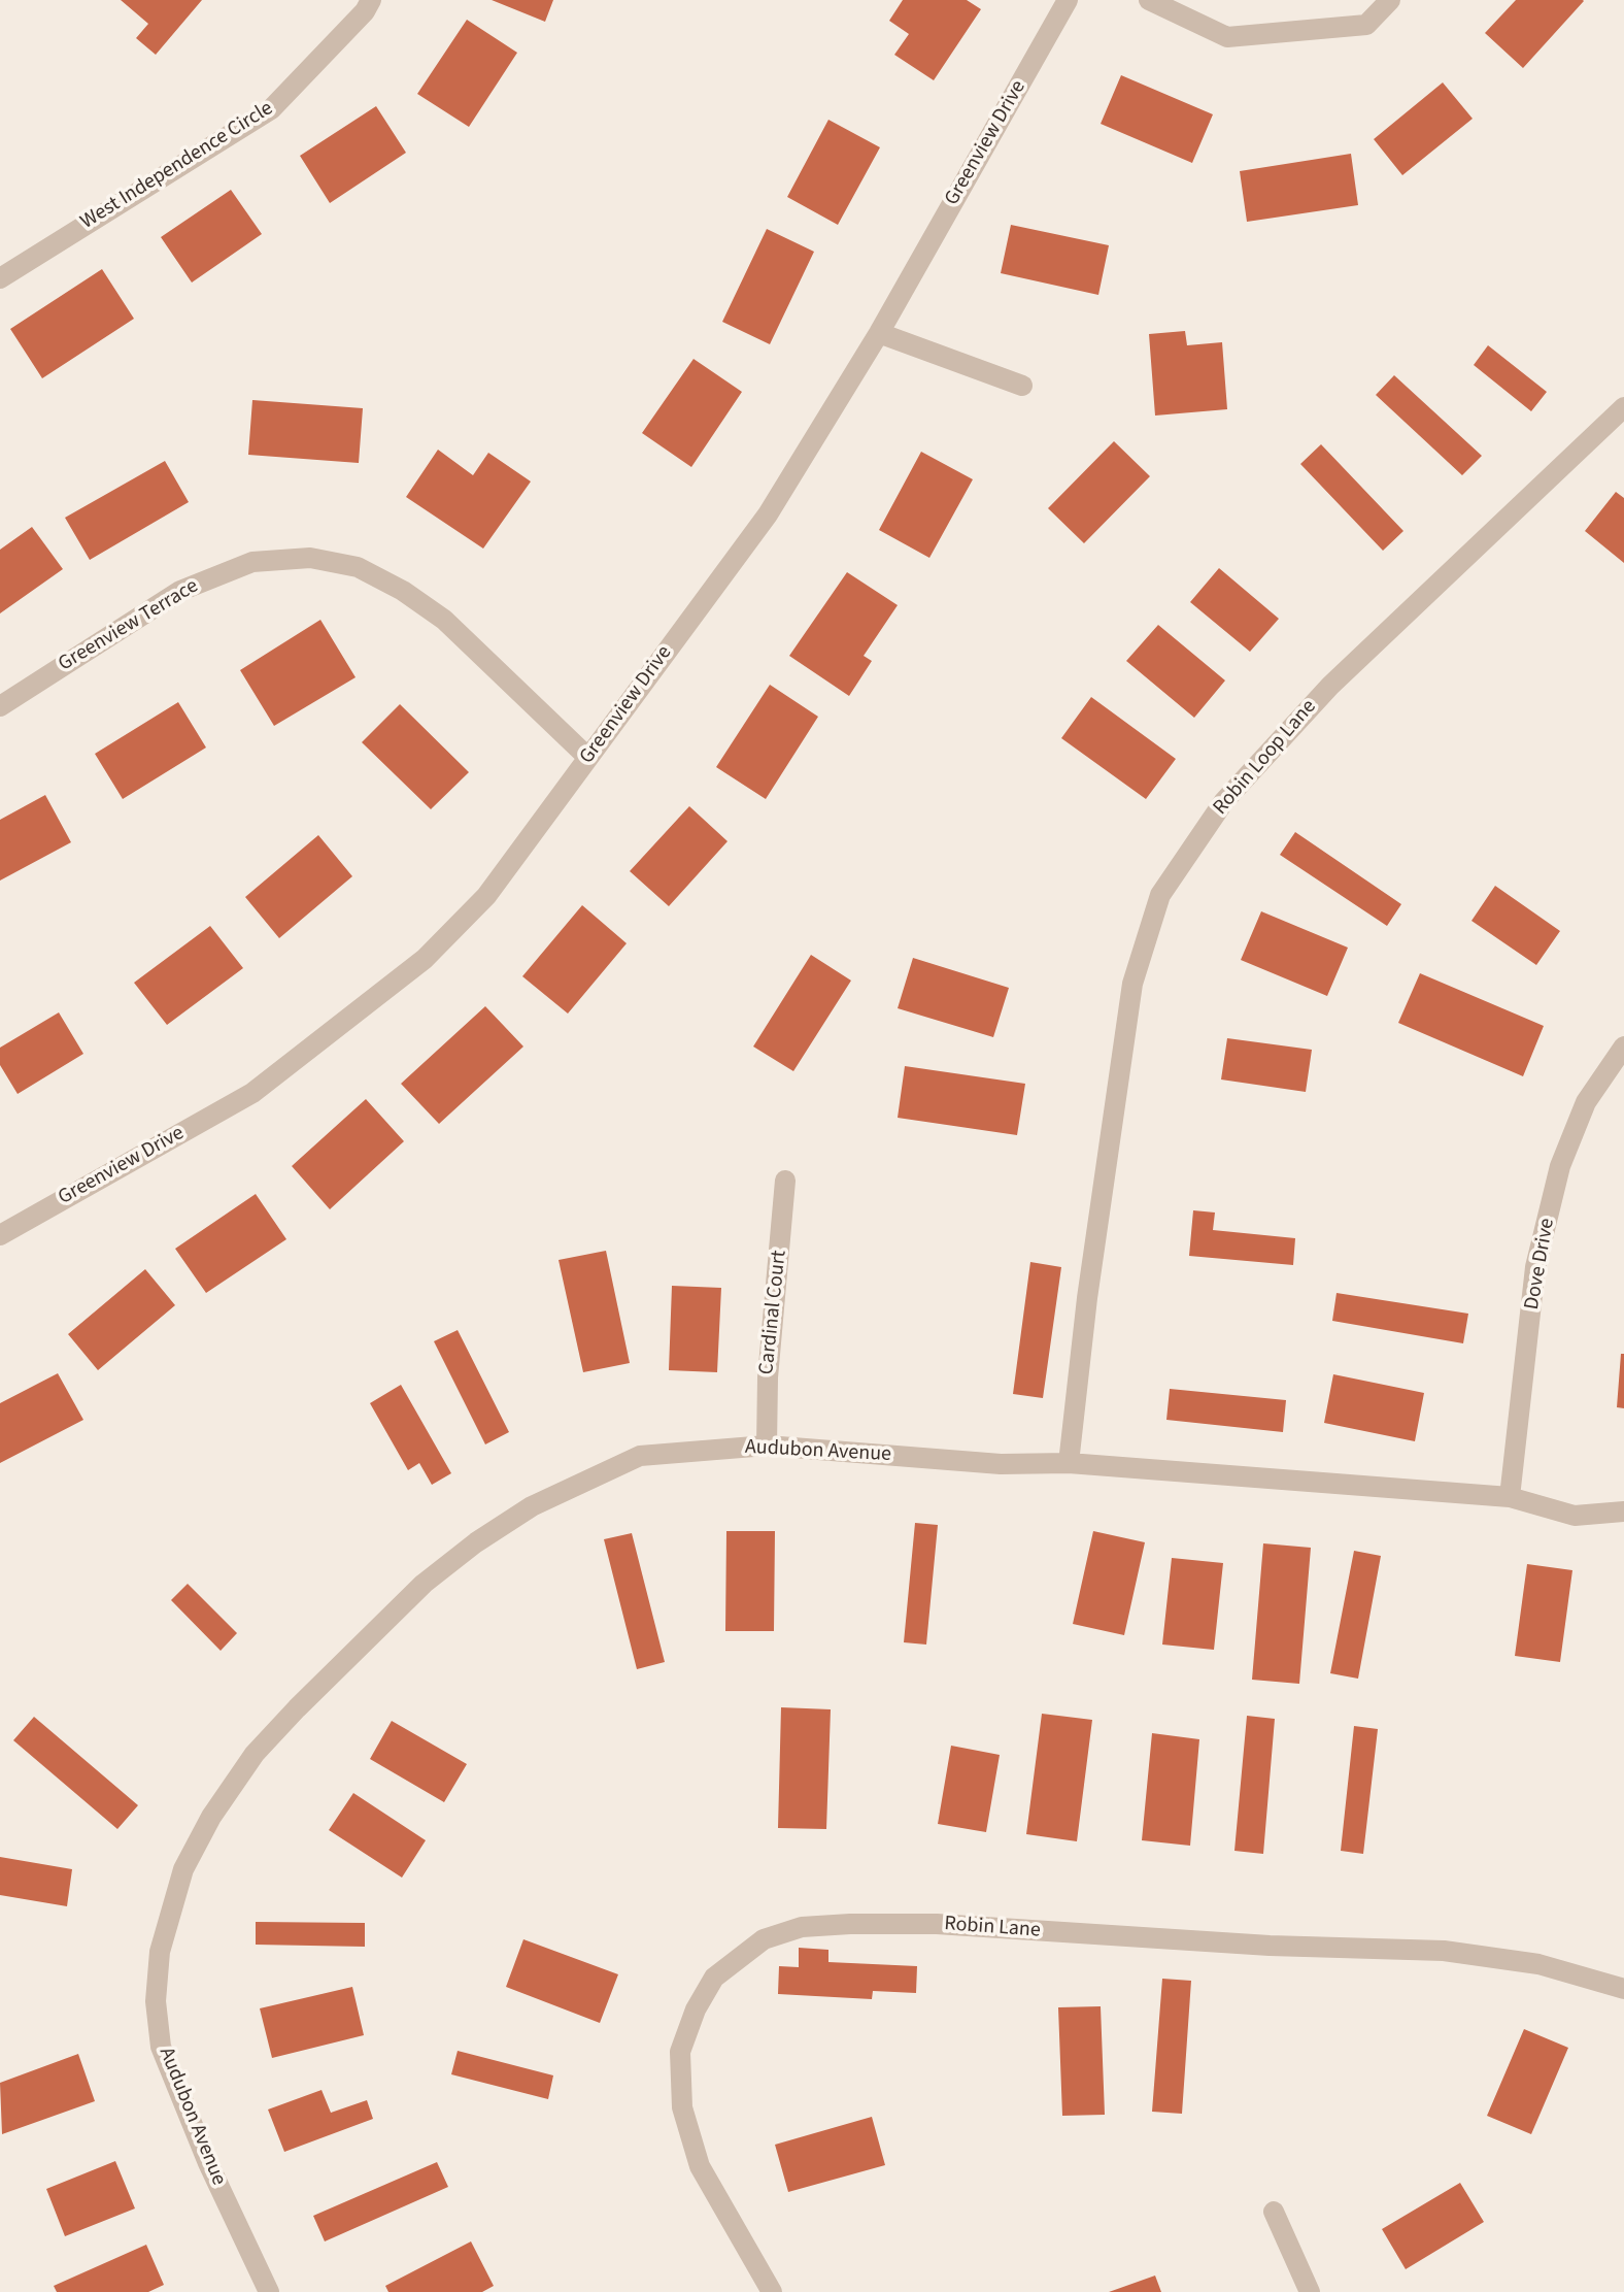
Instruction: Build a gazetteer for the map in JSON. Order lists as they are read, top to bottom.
{
  "streets": {
    "street": [
      "Greenview Drive",
      "West Independence Circle",
      "Greenview Terrace",
      "Robin Loop Lane",
      "Dove Drive",
      "Cardinal Court",
      "Audubon Avenue",
      "Robin Lane"
    ]
  },
  "crossings": [
    ["Greenview Drive", "Greenview Terrace"],
    ["Robin Loop Lane", "Audubon Avenue"],
    ["Dove Drive", "Audubon Avenue"],
    ["Cardinal Court", "Audubon Avenue"]
  ]
}
